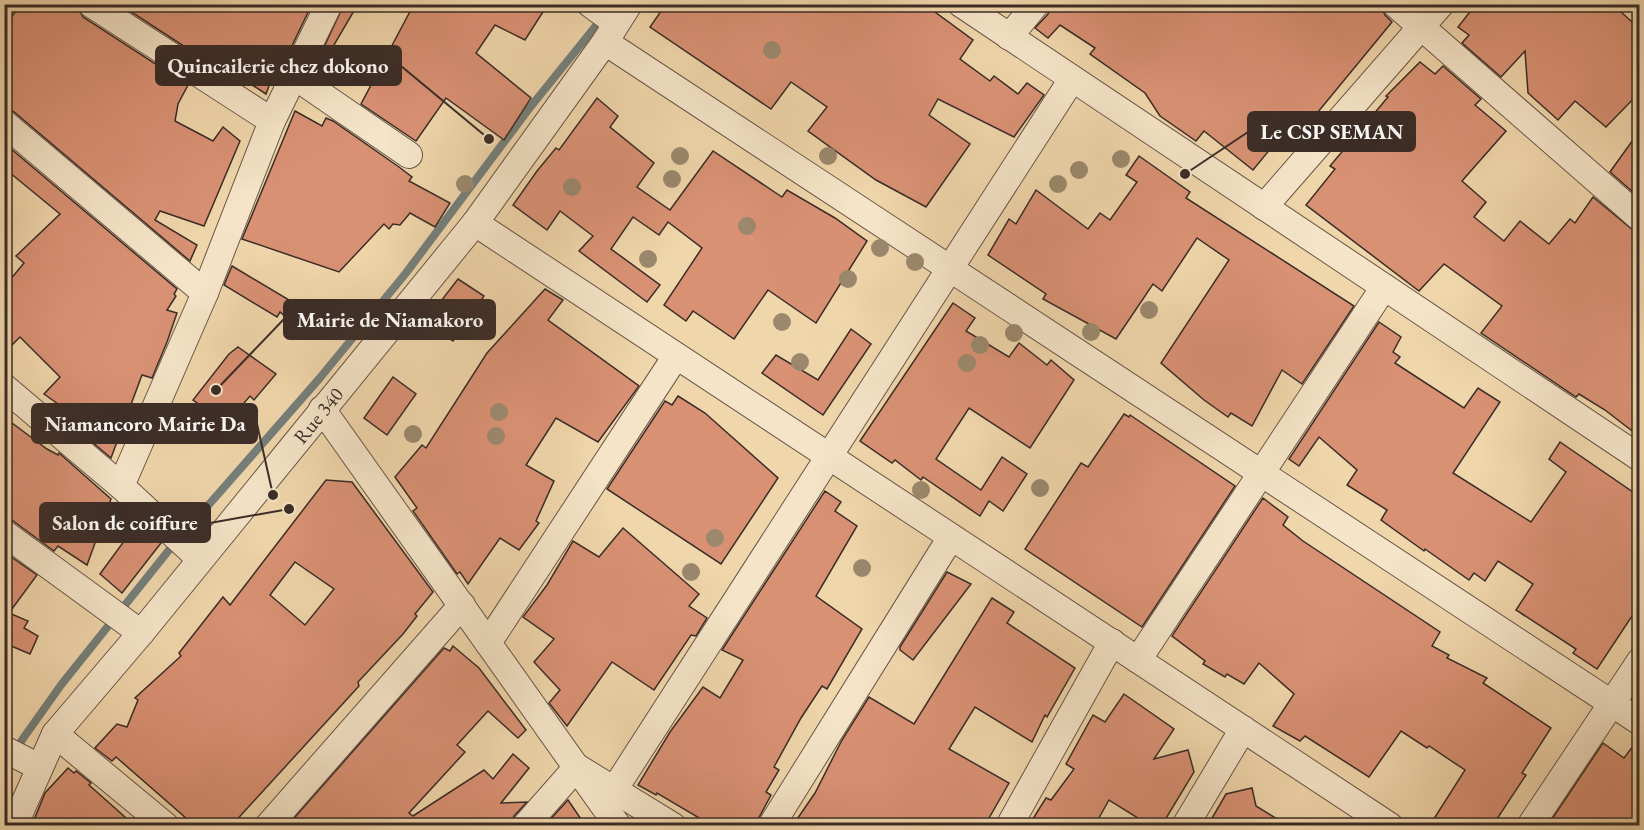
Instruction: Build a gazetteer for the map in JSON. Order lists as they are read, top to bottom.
{
  "streets": {
    "street": ["Rue 340"]
  },
  "places": [
    "Quincailerie chez dokono",
    "Le CSP SEMAN",
    "Mairie de Niamakoro",
    "Niamancoro Mairie Da",
    "Salon de coiffure"
  ]
}
